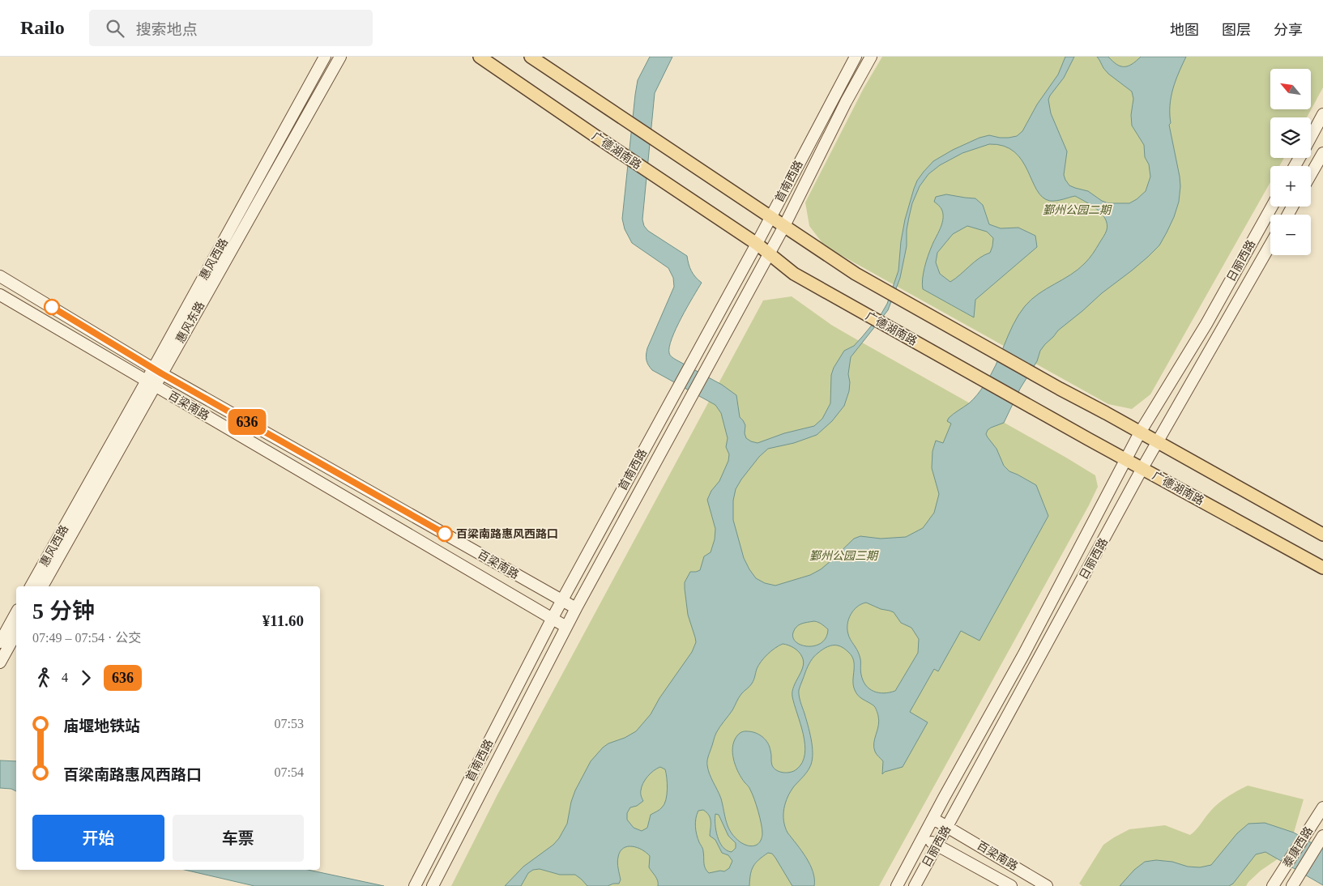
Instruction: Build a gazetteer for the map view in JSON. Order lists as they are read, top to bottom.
{
  "streets": {
    "main road": [
      "广德湖南路",
      "首南西路",
      "惠风西路",
      "日丽西路",
      "惠风东路",
      "百梁南路",
      "泰康西路"
    ]
  },
  "crossings": [
    ["广德湖南路", "首南西路"],
    ["广德湖南路", "日丽西路"],
    ["首南西路", "百梁南路"],
    ["惠风西路", "惠风东路"],
    ["惠风西路", "百梁南路"],
    ["日丽西路", "百梁南路"],
    ["惠风东路", "百梁南路"]
  ],
  "parks": ["鄞州公园二期", "鄞州公园三期"],
  "places": ["百梁南路惠风西路口"],
  "lines": ["bus line 636"],
  "north": "top left",
  "page": {
    "header": "Railo",
    "search": "搜索地点",
    "nav": ["地图", "图层", "分享"],
    "on_map": "636",
    "map_buttons": ["+", "−"],
    "heading": ["5 分钟", "07:49 – 07:54 · 公交", "¥11.60"],
    "legs": ["4", "636"],
    "list": [
      {
        "name": "庙堰地铁站",
        "value": "07:53"
      },
      {
        "name": "百梁南路惠风西路口",
        "value": "07:54"
      }
    ],
    "buttons": ["开始", "车票"]
  }
}
